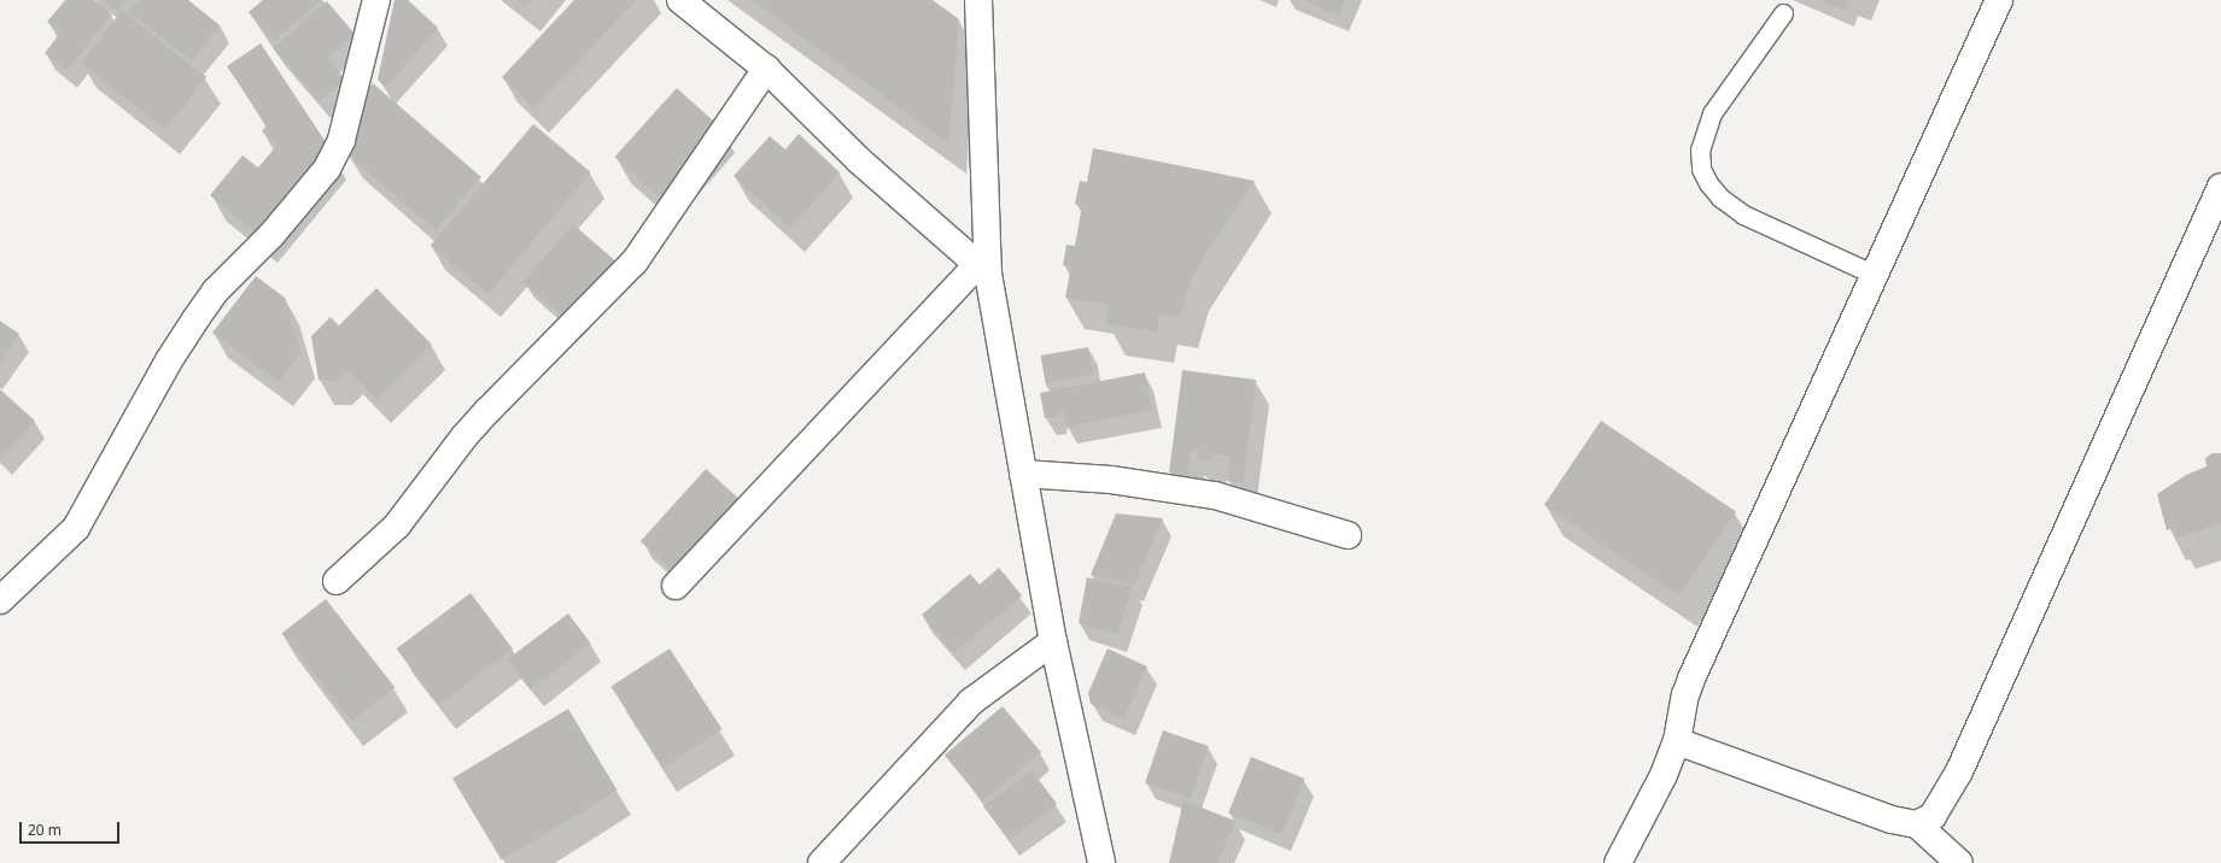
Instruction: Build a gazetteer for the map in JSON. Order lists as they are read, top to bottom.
{
  "scale_bar": "20 m"
}
